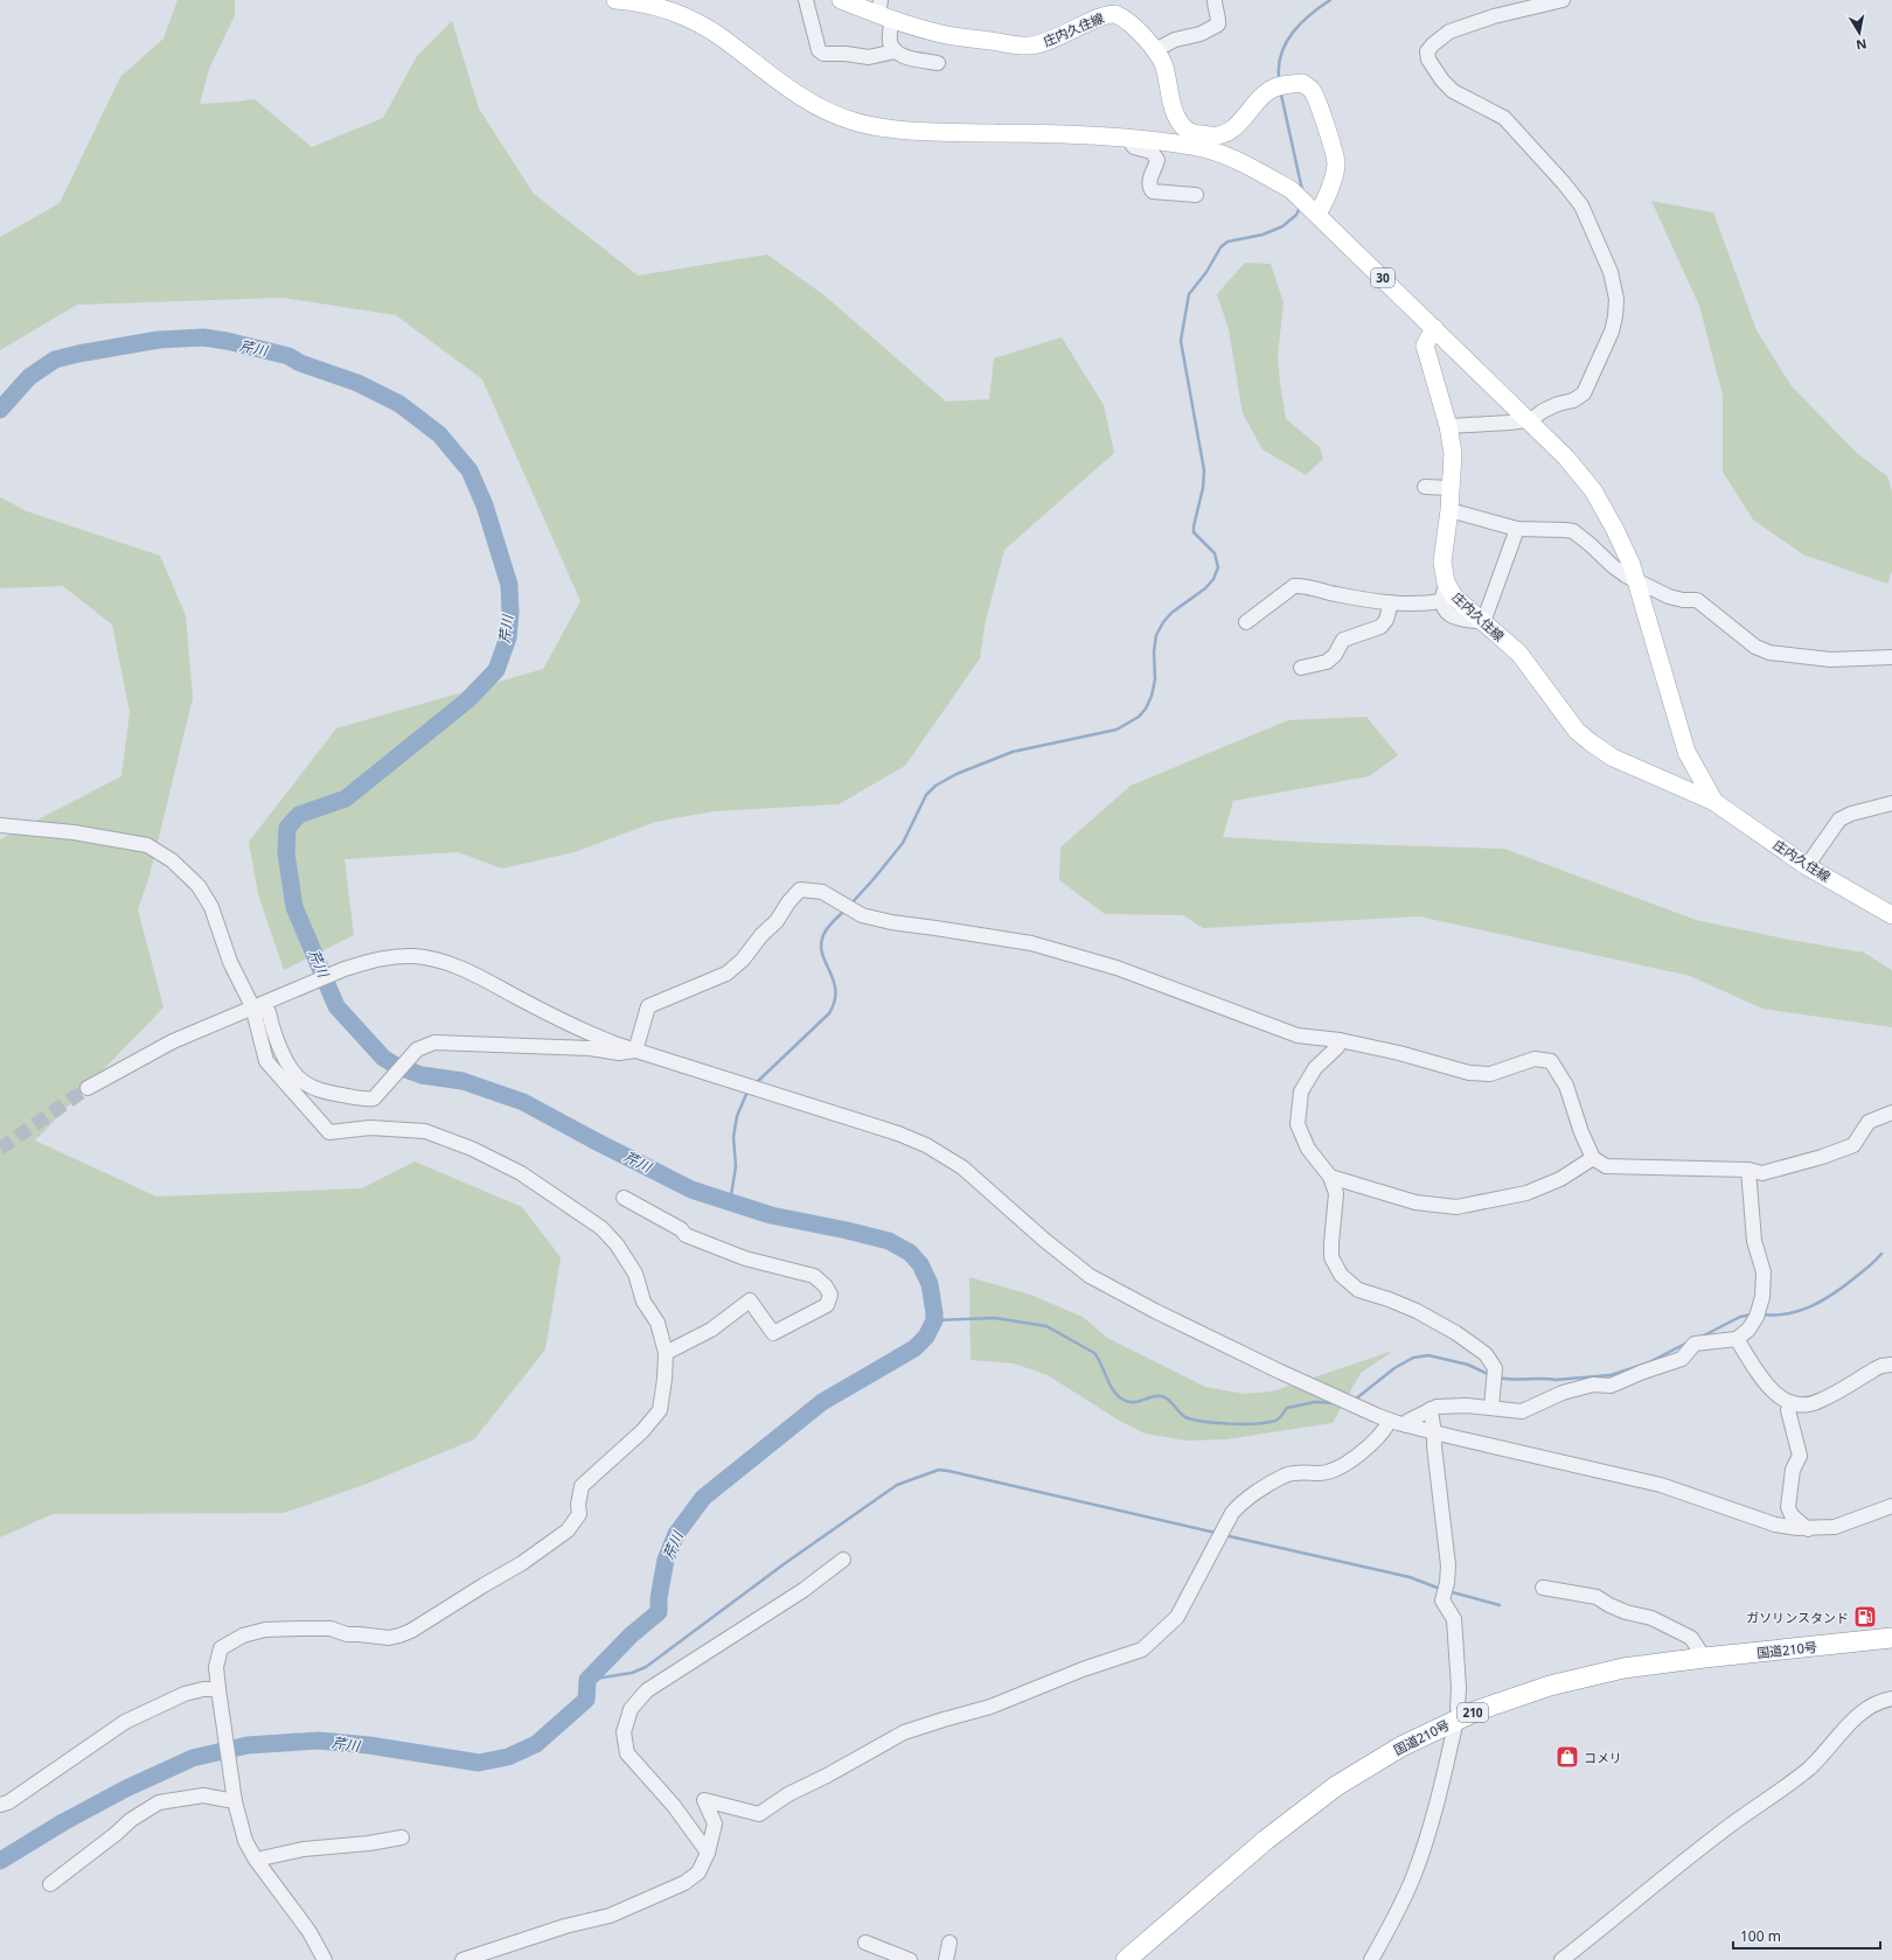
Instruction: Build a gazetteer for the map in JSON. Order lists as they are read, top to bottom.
{
  "streets": {
    "highway": ["国道210号", "210"],
    "main road": ["庄内久住線", "30"]
  },
  "water": ["芹川"],
  "places": {
    "fuel station": ["ガソリンスタンド"],
    "shop": ["コメリ"]
  },
  "scale_bar": "100 m",
  "north": "bottom"
}
